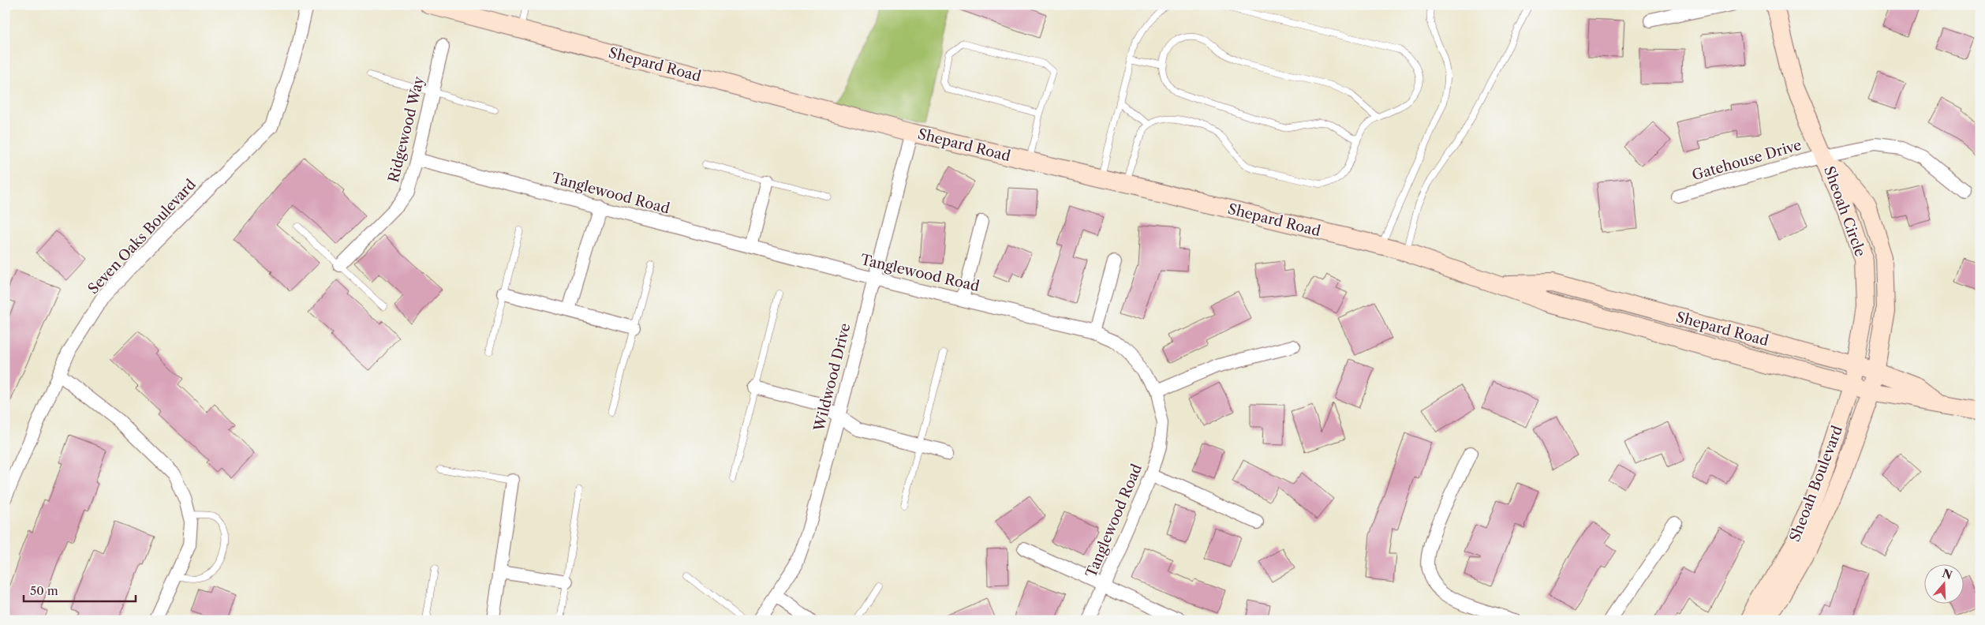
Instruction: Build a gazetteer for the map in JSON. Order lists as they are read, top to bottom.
{
  "streets": {
    "street": [
      "Shepard Road",
      "Ridgewood Way",
      "Gatehouse Drive",
      "Tanglewood Road",
      "Sheoah Circle",
      "Seven Oaks Boulevard",
      "Wildwood Drive",
      "Sheoah Boulevard"
    ]
  },
  "crossings": [
    ["Shepard Road", "Sheoah Circle"],
    ["Shepard Road", "Wildwood Drive"],
    ["Shepard Road", "Sheoah Boulevard"],
    ["Ridgewood Way", "Tanglewood Road"],
    ["Gatehouse Drive", "Sheoah Circle"],
    ["Tanglewood Road", "Wildwood Drive"],
    ["Sheoah Circle", "Sheoah Boulevard"]
  ],
  "scale_bar": "50 m",
  "north": "top"
}
